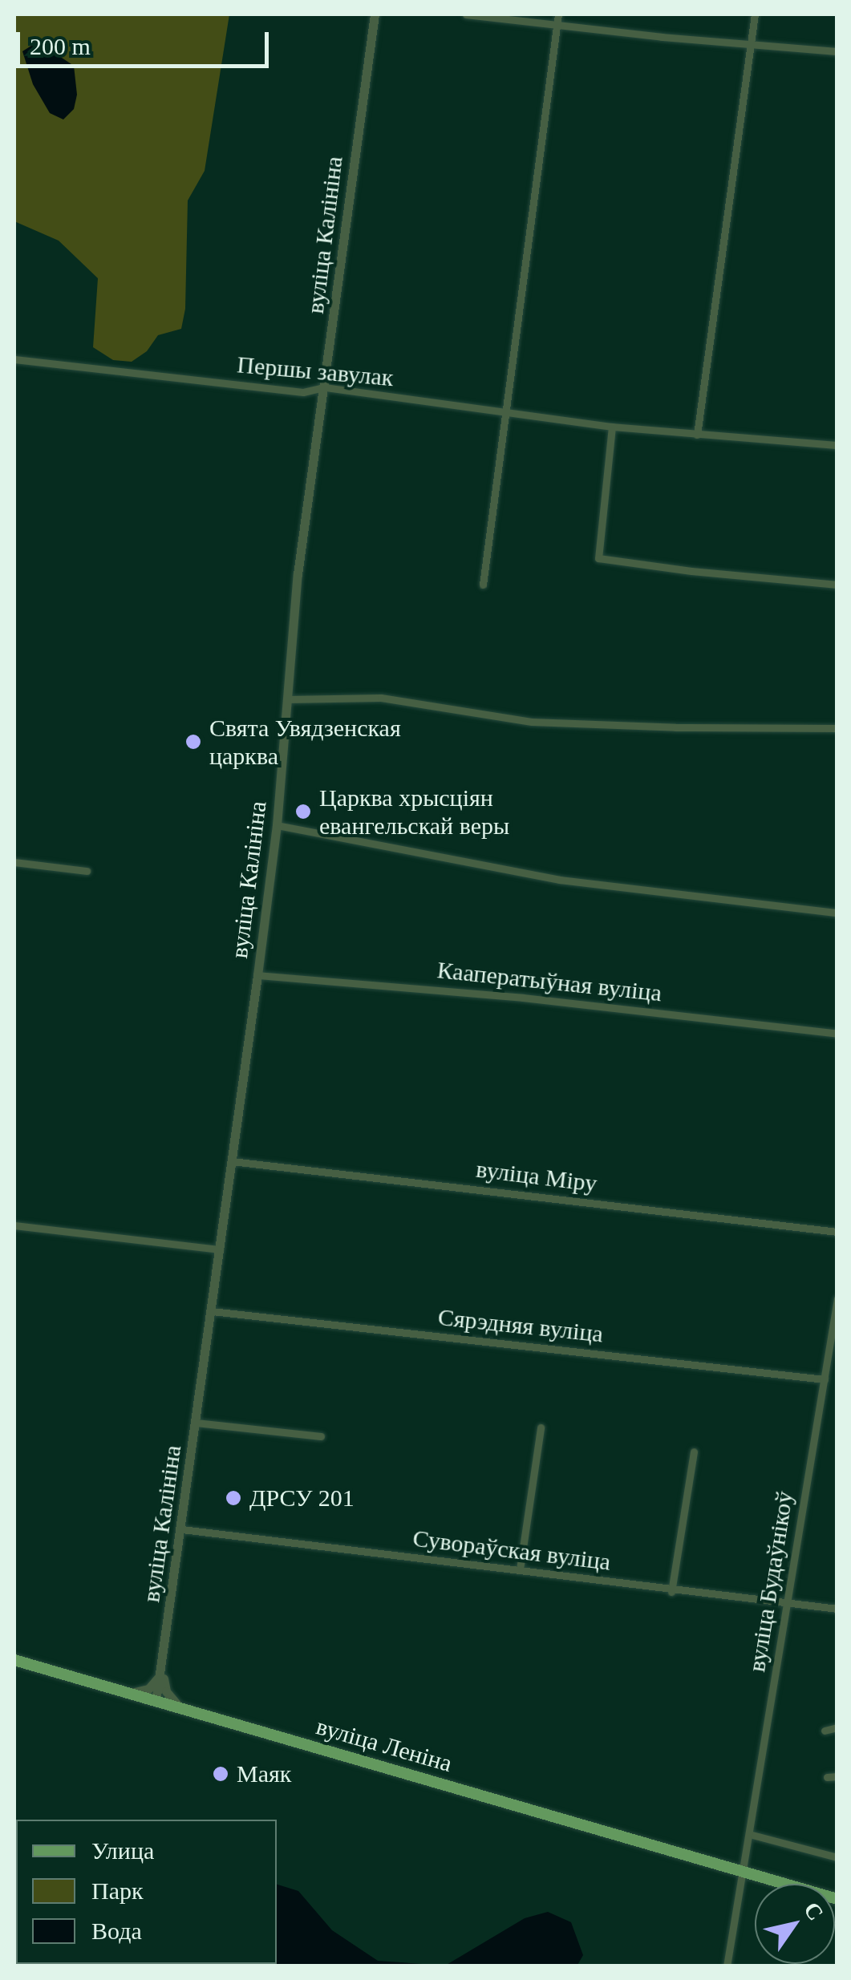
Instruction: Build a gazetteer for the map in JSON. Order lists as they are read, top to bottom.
{
  "streets": {
    "main road": ["вуліца Леніна"],
    "street": [
      "вуліца Калініна",
      "Першы завулак",
      "Кааператыўная вуліца",
      "вуліца Міру",
      "Сярэдняя вуліца",
      "Сувораўская вуліца",
      "вуліца Будаўнікоў"
    ]
  },
  "crossings": [
    ["вуліца Калініна", "Першы завулак"],
    ["вуліца Калініна", "Кааператыўная вуліца"],
    ["вуліца Калініна", "вуліца Міру"],
    ["вуліца Калініна", "Сярэдняя вуліца"],
    ["вуліца Калініна", "Сувораўская вуліца"],
    ["вуліца Калініна", "вуліца Леніна"],
    ["Сярэдняя вуліца", "вуліца Будаўнікоў"],
    ["Сувораўская вуліца", "вуліца Будаўнікоў"],
    ["вуліца Будаўнікоў", "вуліца Леніна"]
  ],
  "places": [
    "Свята Увядзенская царква",
    "Царква хрысціян евангельскай веры",
    "ДРСУ 201",
    "Маяк"
  ],
  "legend": ["Улица", "Парк", "Вода"],
  "scale_bar": "200 m",
  "north": "top right"
}
